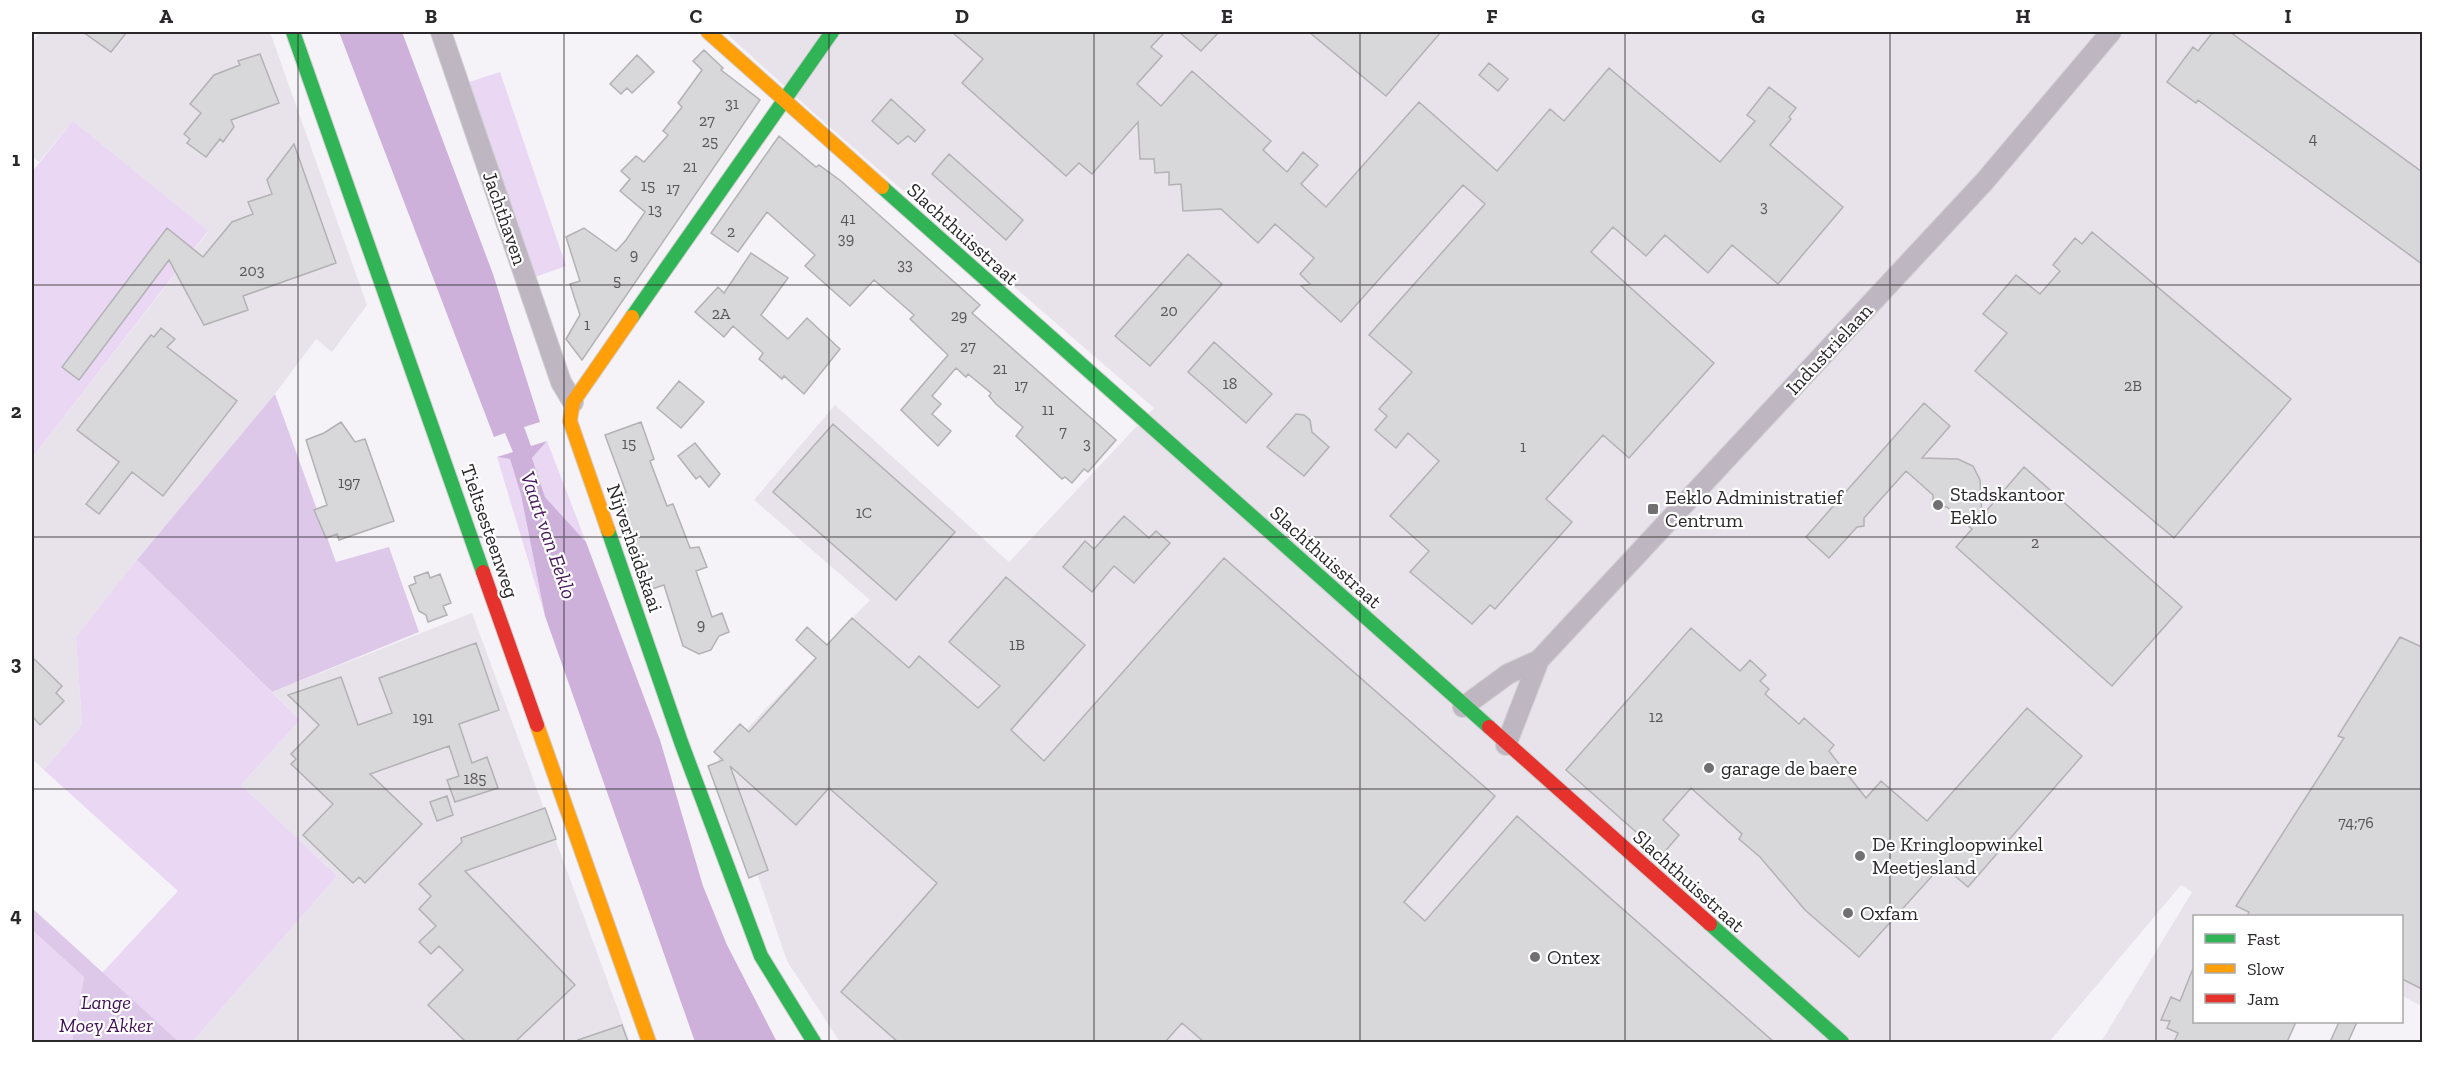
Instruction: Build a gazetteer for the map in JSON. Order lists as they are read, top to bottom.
{
  "streets": {
    "street": [
      "Jachthaven",
      "Slachthuisstraat",
      "Industrielaan",
      "Tieltsesteenweg",
      "Nijverheidskaai"
    ]
  },
  "crossings": [
    ["Jachthaven", "Nijverheidskaai"],
    ["Slachthuisstraat", "Industrielaan"]
  ],
  "water": ["Vaart van Eeklo"],
  "parks": ["Lange Moey Akker"],
  "places": {
    "other": [
      "Stadskantoor Eeklo",
      "garage de baere",
      "De Kringloopwinkel Meetjesland",
      "Oxfam",
      "Ontex"
    ],
    "transit": ["Eeklo Administratief Centrum"]
  },
  "house_numbers": [
    "31",
    "27",
    "4",
    "25",
    "21",
    "15",
    "17",
    "3",
    "13",
    "41",
    "2",
    "39",
    "9",
    "33",
    "203",
    "5",
    "20",
    "2A",
    "29",
    "1",
    "27",
    "21",
    "18",
    "17",
    "2B",
    "11",
    "7",
    "15",
    "3",
    "1",
    "197",
    "1C",
    "2",
    "9",
    "1B",
    "12",
    "191",
    "185",
    "74;76"
  ],
  "legend": ["Fast", "Slow", "Jam"],
  "grid": {
    "columns": [
      "A",
      "B",
      "C",
      "D",
      "E",
      "F",
      "G",
      "H",
      "I"
    ],
    "rows": [
      "1",
      "2",
      "3",
      "4"
    ]
  }
}
